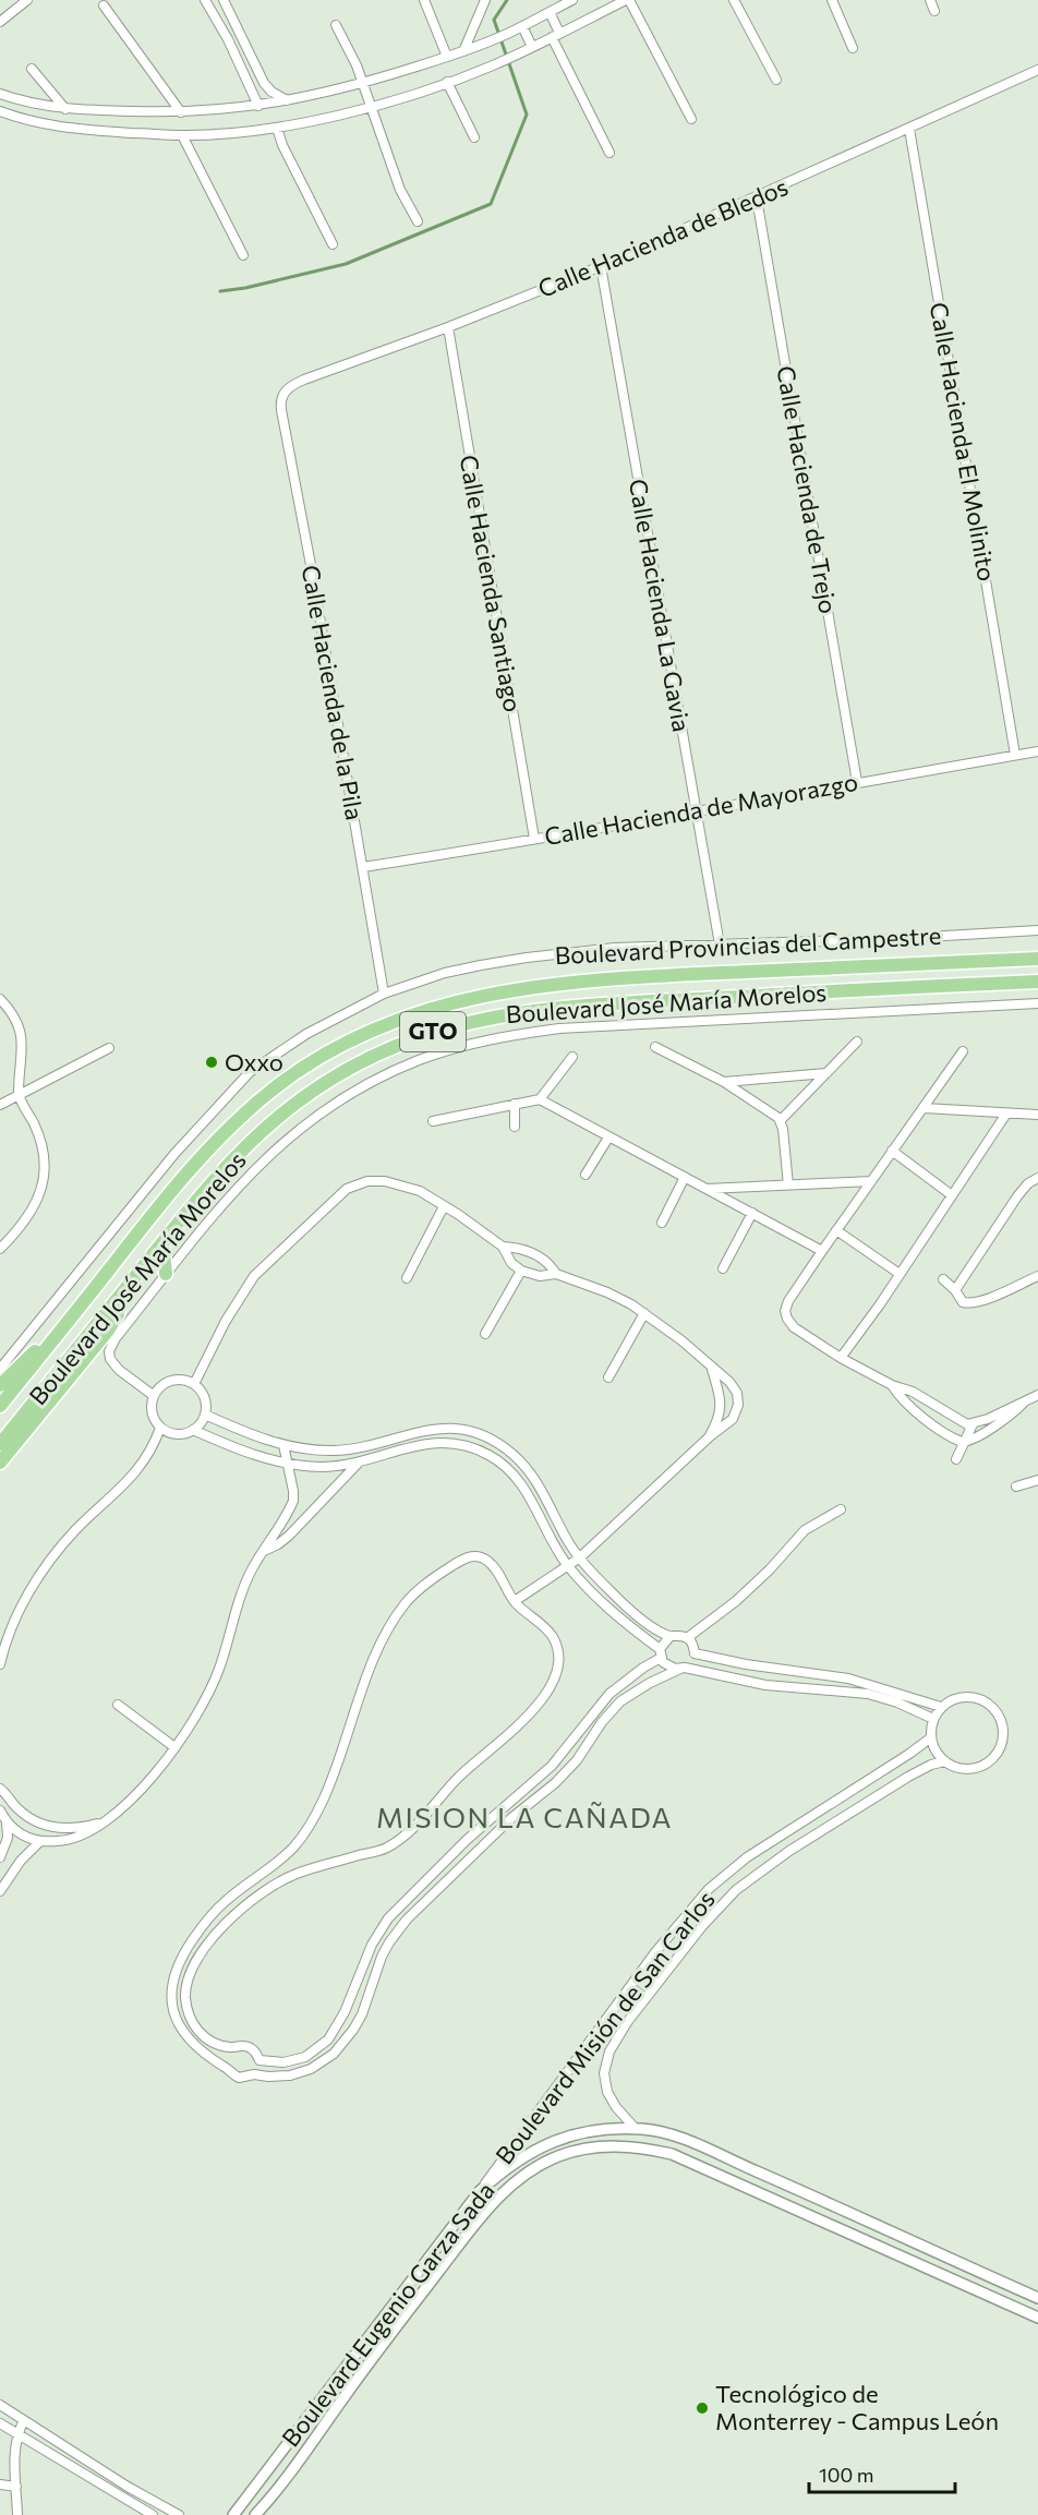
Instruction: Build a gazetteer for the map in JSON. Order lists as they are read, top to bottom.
{
  "streets": {
    "main road": ["Boulevard José María Morelos", "GTO"],
    "street": [
      "Calle Hacienda de Bledos",
      "Calle Hacienda El Molinito",
      "Calle Hacienda de Trejo",
      "Calle Hacienda Santiago",
      "Calle Hacienda La Gavia",
      "Calle Hacienda de la Pila",
      "Calle Hacienda de Mayorazgo",
      "Boulevard Provincias del Campestre",
      "Boulevard Misión de San Carlos",
      "Boulevard Eugenio Garza Sada"
    ]
  },
  "crossings": [
    ["Calle Hacienda de Bledos", "Calle Hacienda El Molinito"],
    ["Calle Hacienda de Bledos", "Calle Hacienda de Trejo"],
    ["Calle Hacienda de Bledos", "Calle Hacienda Santiago"],
    ["Calle Hacienda de Bledos", "Calle Hacienda La Gavia"],
    ["Calle Hacienda de Bledos", "Calle Hacienda de la Pila"],
    ["Calle Hacienda El Molinito", "Calle Hacienda de Mayorazgo"],
    ["Calle Hacienda de Trejo", "Calle Hacienda de Mayorazgo"],
    ["Calle Hacienda Santiago", "Calle Hacienda de Mayorazgo"],
    ["Calle Hacienda La Gavia", "Calle Hacienda de Mayorazgo"],
    ["Calle Hacienda La Gavia", "Boulevard Provincias del Campestre"],
    ["Calle Hacienda de la Pila", "Calle Hacienda de Mayorazgo"],
    ["Calle Hacienda de la Pila", "Boulevard Provincias del Campestre"],
    ["Boulevard Misión de San Carlos", "Boulevard Eugenio Garza Sada"]
  ],
  "districts": ["MISION LA CAÑADA"],
  "places": ["Oxxo", "Tecnológico de Monterrey - Campus León"],
  "scale_bar": "100 m"
}
